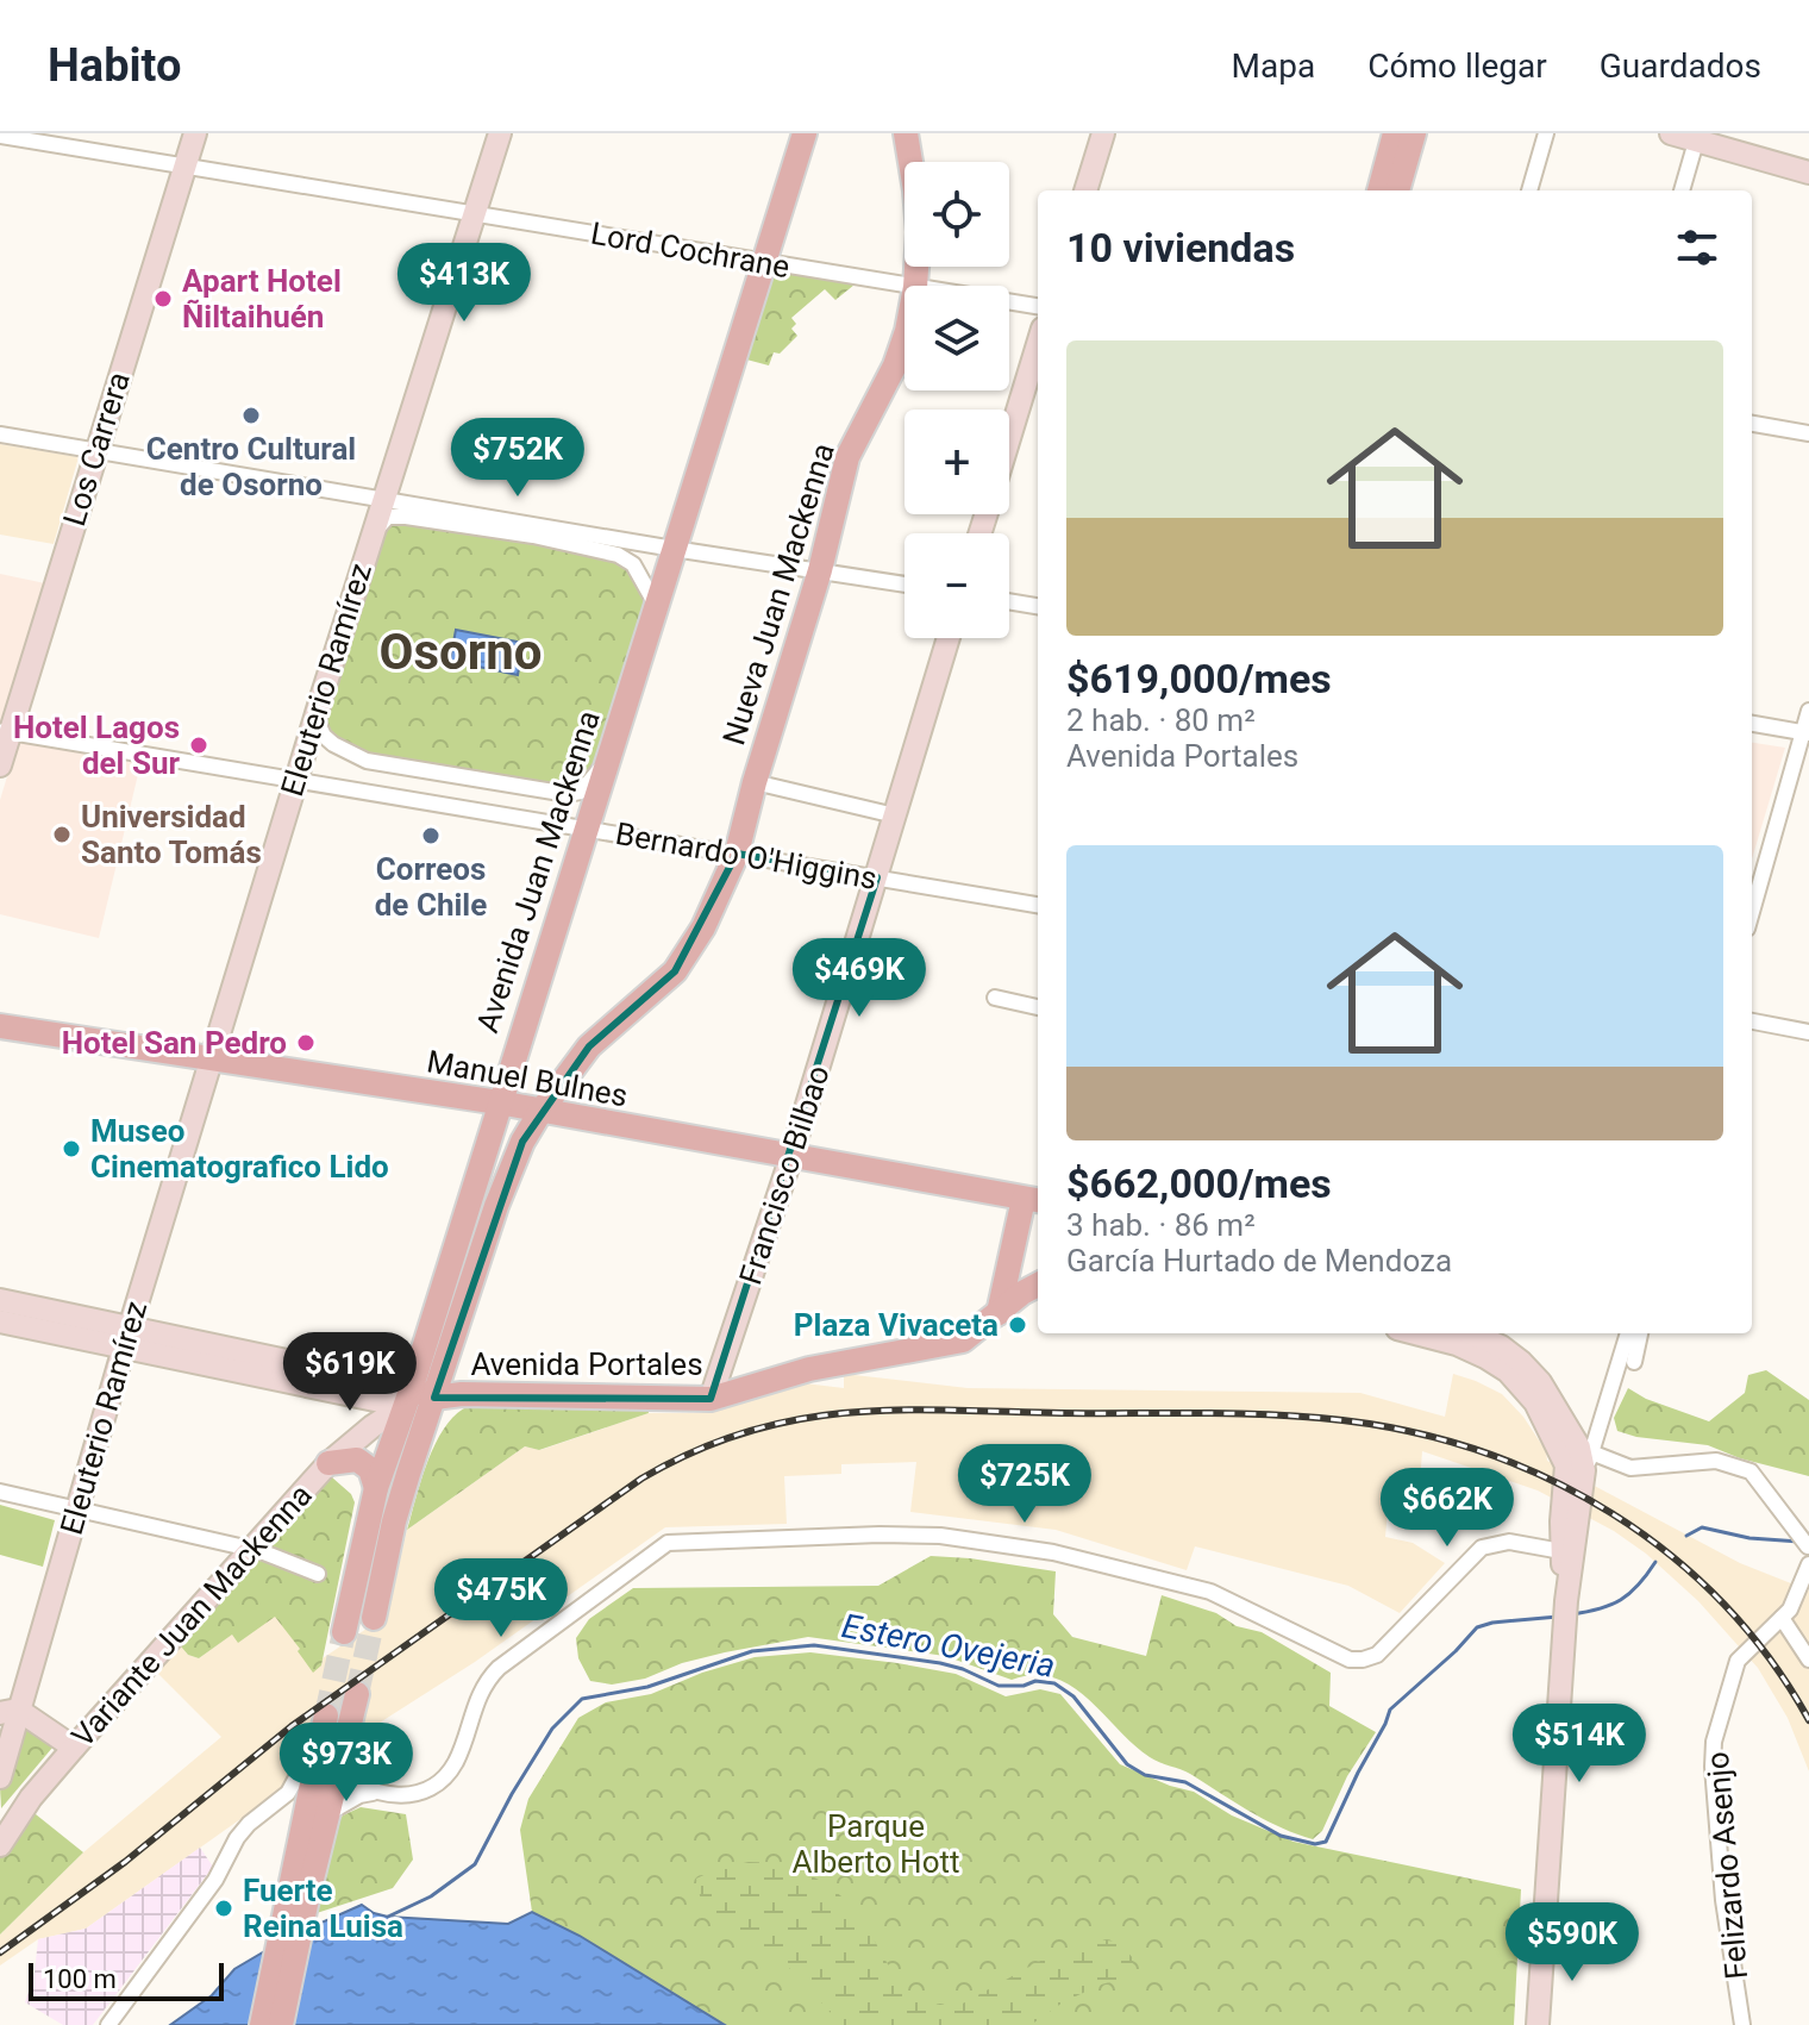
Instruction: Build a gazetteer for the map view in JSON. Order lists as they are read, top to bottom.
{
  "streets": {
    "main road": [
      "Los Carrera",
      "Nueva Juan Mackenna",
      "Eleuterio Ramírez",
      "Avenida Juan Mackenna",
      "Manuel Bulnes",
      "Francisco Bilbao",
      "Avenida Portales",
      "Variante Juan Mackenna"
    ],
    "street": ["Lord Cochrane", "Bernardo O'Higgins", "Felizardo Asenjo"]
  },
  "crossings": [
    ["Lord Cochrane", "Los Carrera"],
    ["Lord Cochrane", "Eleuterio Ramírez"],
    ["Lord Cochrane", "Avenida Juan Mackenna"],
    ["Los Carrera", "Bernardo O'Higgins"],
    ["Nueva Juan Mackenna", "Bernardo O'Higgins"],
    ["Eleuterio Ramírez", "Bernardo O'Higgins"],
    ["Eleuterio Ramírez", "Avenida Juan Mackenna"],
    ["Eleuterio Ramírez", "Manuel Bulnes"],
    ["Eleuterio Ramírez", "Avenida Portales"],
    ["Bernardo O'Higgins", "Avenida Juan Mackenna"],
    ["Bernardo O'Higgins", "Francisco Bilbao"],
    ["Avenida Juan Mackenna", "Manuel Bulnes"],
    ["Avenida Juan Mackenna", "Avenida Portales"],
    ["Avenida Juan Mackenna", "Variante Juan Mackenna"],
    ["Manuel Bulnes", "Francisco Bilbao"],
    ["Francisco Bilbao", "Avenida Portales"],
    ["Avenida Portales", "Variante Juan Mackenna"]
  ],
  "districts": ["Osorno"],
  "water": ["Estero Ovejeria"],
  "parks": ["Parque Alberto Hott"],
  "places": [
    "Apart Hotel Ñiltaihuén",
    "Centro Cultural de Osorno",
    "Hotel Lagos del Sur",
    "Universidad Santo Tomás",
    "Correos de Chile",
    "Hotel San Pedro",
    "Museo Cinematografico Lido",
    "Plaza Vivaceta",
    "Fuerte Reina Luisa"
  ],
  "scale_bar": "100 m",
  "page": {
    "header": "Habito",
    "nav": ["Mapa", "Cómo llegar", "Guardados"],
    "map_buttons": ["+", "−"],
    "heading": "10 viviendas",
    "price": [
      "$413K",
      "$752K",
      "$469K",
      "$619K",
      "$725K",
      "$662K",
      "$475K",
      "$514K",
      "$973K",
      "$590K"
    ],
    "list": [
      {
        "name": "$619,000/mes",
        "note": "2 hab. · 80 m² · Avenida Portales"
      },
      {
        "name": "$662,000/mes",
        "note": "3 hab. · 86 m² · García Hurtado de Mendoza"
      }
    ],
    "scale": "100 m"
  }
}
